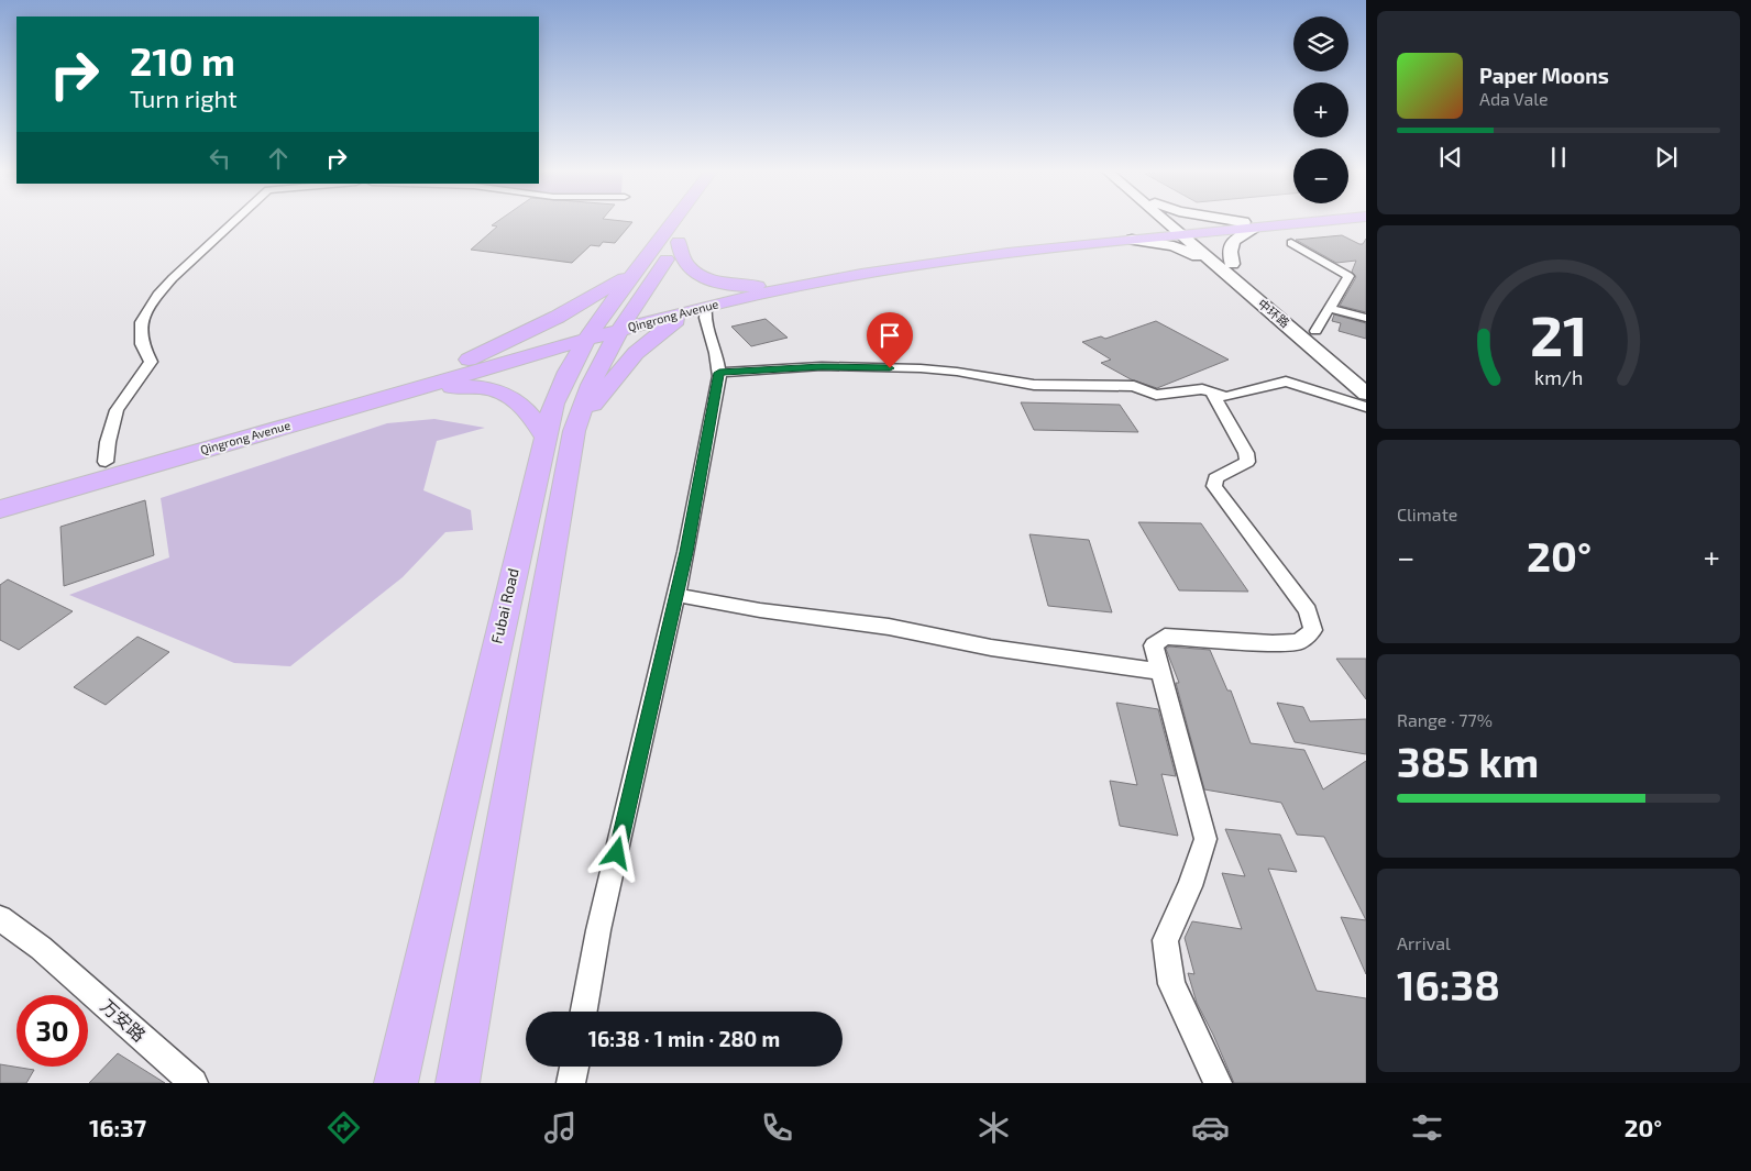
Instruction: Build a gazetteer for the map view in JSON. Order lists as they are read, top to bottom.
{
  "streets": {
    "main road": ["Qingrong Avenue", "Fubai Road"],
    "street": ["中环路", "万安路"]
  },
  "crossings": [
    ["中环路", "Qingrong Avenue"],
    ["Qingrong Avenue", "Fubai Road"]
  ],
  "page": {
    "map_buttons": ["+", "−"],
    "turn": ["210 m", "Turn right"],
    "song": ["Paper Moons", "Ada Vale"],
    "tile": [
      "Climate",
      ["Range · 77%", "385 km"],
      ["Arrival", "16:38"]
    ],
    "heat": ["−", "20°", "+"],
    "limit": "30",
    "trip": "16:38 · 1 min · 280 m",
    "tabs": ["16:37", "20°"],
    "gauge": ["21", "km/h"]
  }
}
